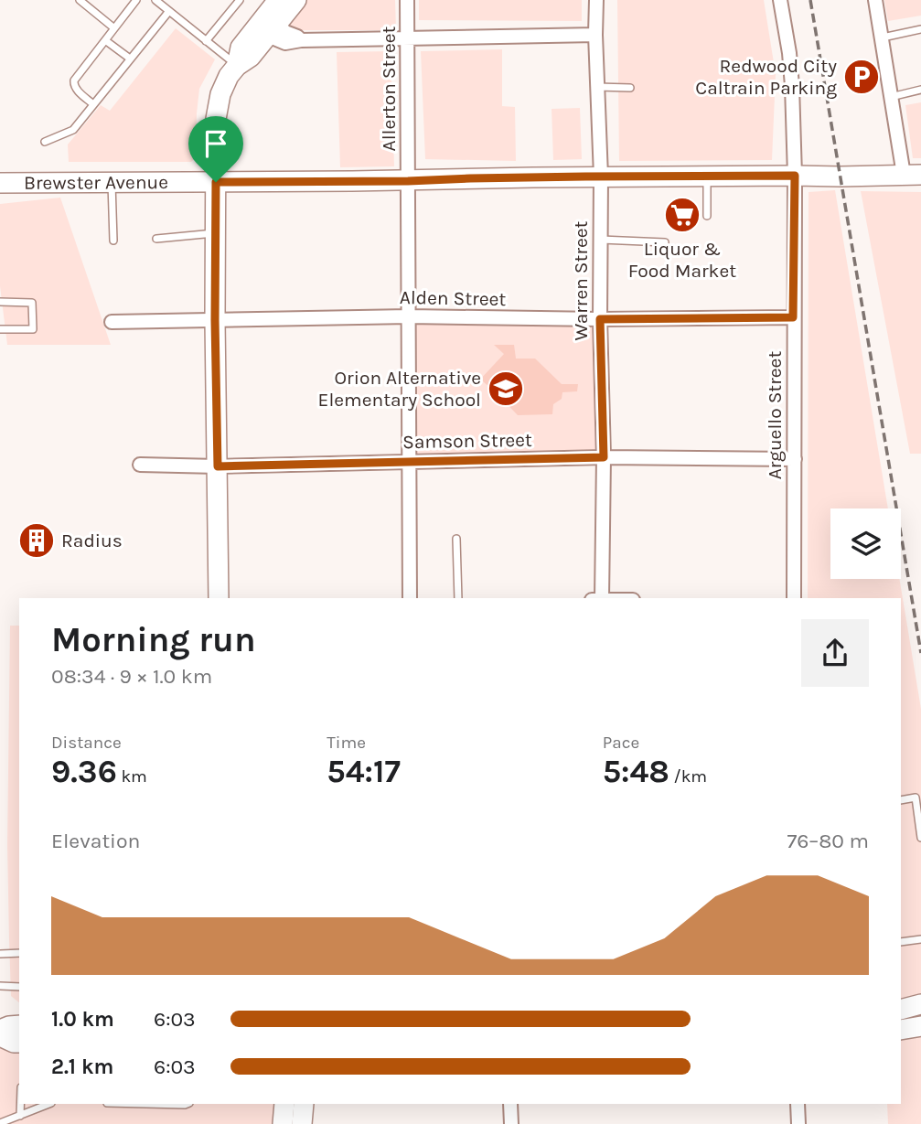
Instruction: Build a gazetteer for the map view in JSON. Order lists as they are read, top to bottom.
{
  "streets": {
    "street": [
      "Allerton Street",
      "Brewster Avenue",
      "Warren Street",
      "Alden Street",
      "Arguello Street",
      "Samson Street"
    ]
  },
  "crossings": [
    ["Allerton Street", "Brewster Avenue"],
    ["Allerton Street", "Alden Street"],
    ["Allerton Street", "Samson Street"],
    ["Brewster Avenue", "Warren Street"],
    ["Brewster Avenue", "Arguello Street"],
    ["Warren Street", "Alden Street"],
    ["Warren Street", "Samson Street"],
    ["Alden Street", "Arguello Street"],
    ["Arguello Street", "Samson Street"]
  ],
  "places": {
    "parking": ["Redwood City Caltrain Parking"],
    "supermarket": ["Liquor & Food Market"],
    "school or university": ["Orion Alternative Elementary School"],
    "building": ["Radius"]
  },
  "page": {
    "heading": ["Morning run", "08:34 · 9 × 1.0 km"],
    "stats": [
      ["Distance", "9.36 km"],
      ["Time", "54:17"],
      ["Pace", "5:48 /km"]
    ],
    "chart": ["Elevation", "76–80 m"],
    "list": [
      {
        "name": "1.0 km",
        "note": "6:03"
      },
      {
        "name": "2.1 km",
        "note": "6:03"
      }
    ]
  }
}
